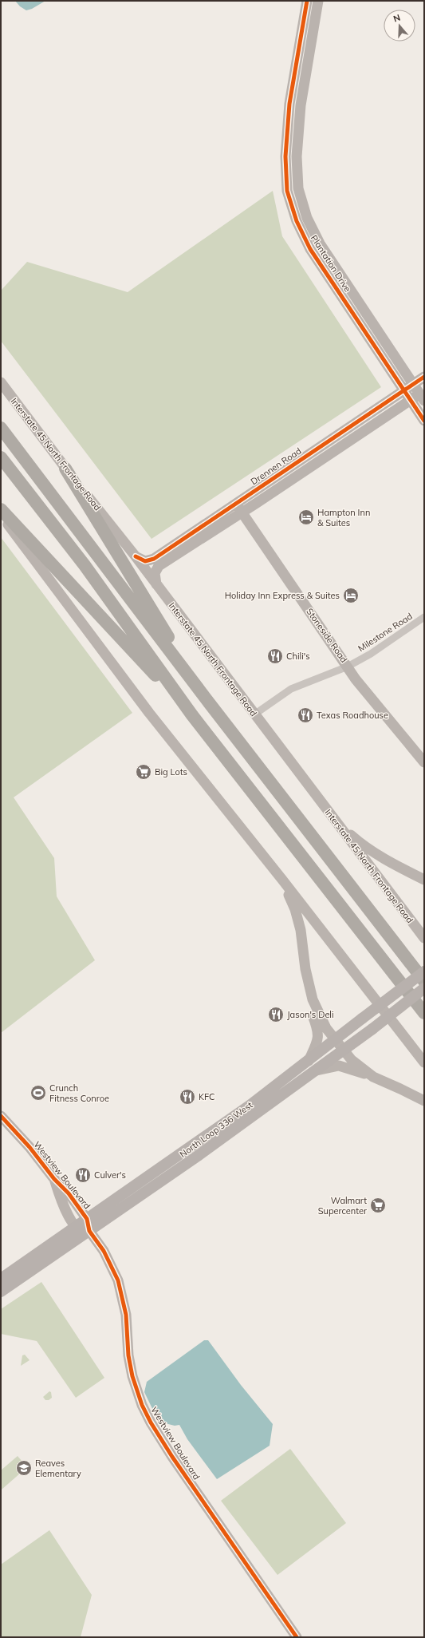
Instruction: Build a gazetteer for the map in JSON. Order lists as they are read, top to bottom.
{
  "streets": {
    "main road": ["North Loop 336 West"],
    "street": [
      "Plantation Drive",
      "Interstate 45 North Frontage Road",
      "Drennen Road",
      "Milestone Road",
      "Stoneside Road",
      "Westview Boulevard"
    ]
  },
  "crossings": [
    ["Plantation Drive", "Drennen Road"],
    ["Interstate 45 North Frontage Road", "Drennen Road"],
    ["Interstate 45 North Frontage Road", "Milestone Road"],
    ["Drennen Road", "Stoneside Road"],
    ["Milestone Road", "Stoneside Road"],
    ["North Loop 336 West", "Westview Boulevard"]
  ],
  "places": {
    "hotel": ["Hampton Inn & Suites", "Holiday Inn Express & Suites"],
    "restaurant": [
      "Chili's",
      "Texas Roadhouse",
      "Jason's Deli",
      "KFC",
      "Culver's"
    ],
    "supermarket": ["Big Lots", "Walmart Supercenter"],
    "sports": ["Crunch Fitness Conroe"],
    "school or university": ["Reaves Elementary"]
  },
  "north": "top"
}
